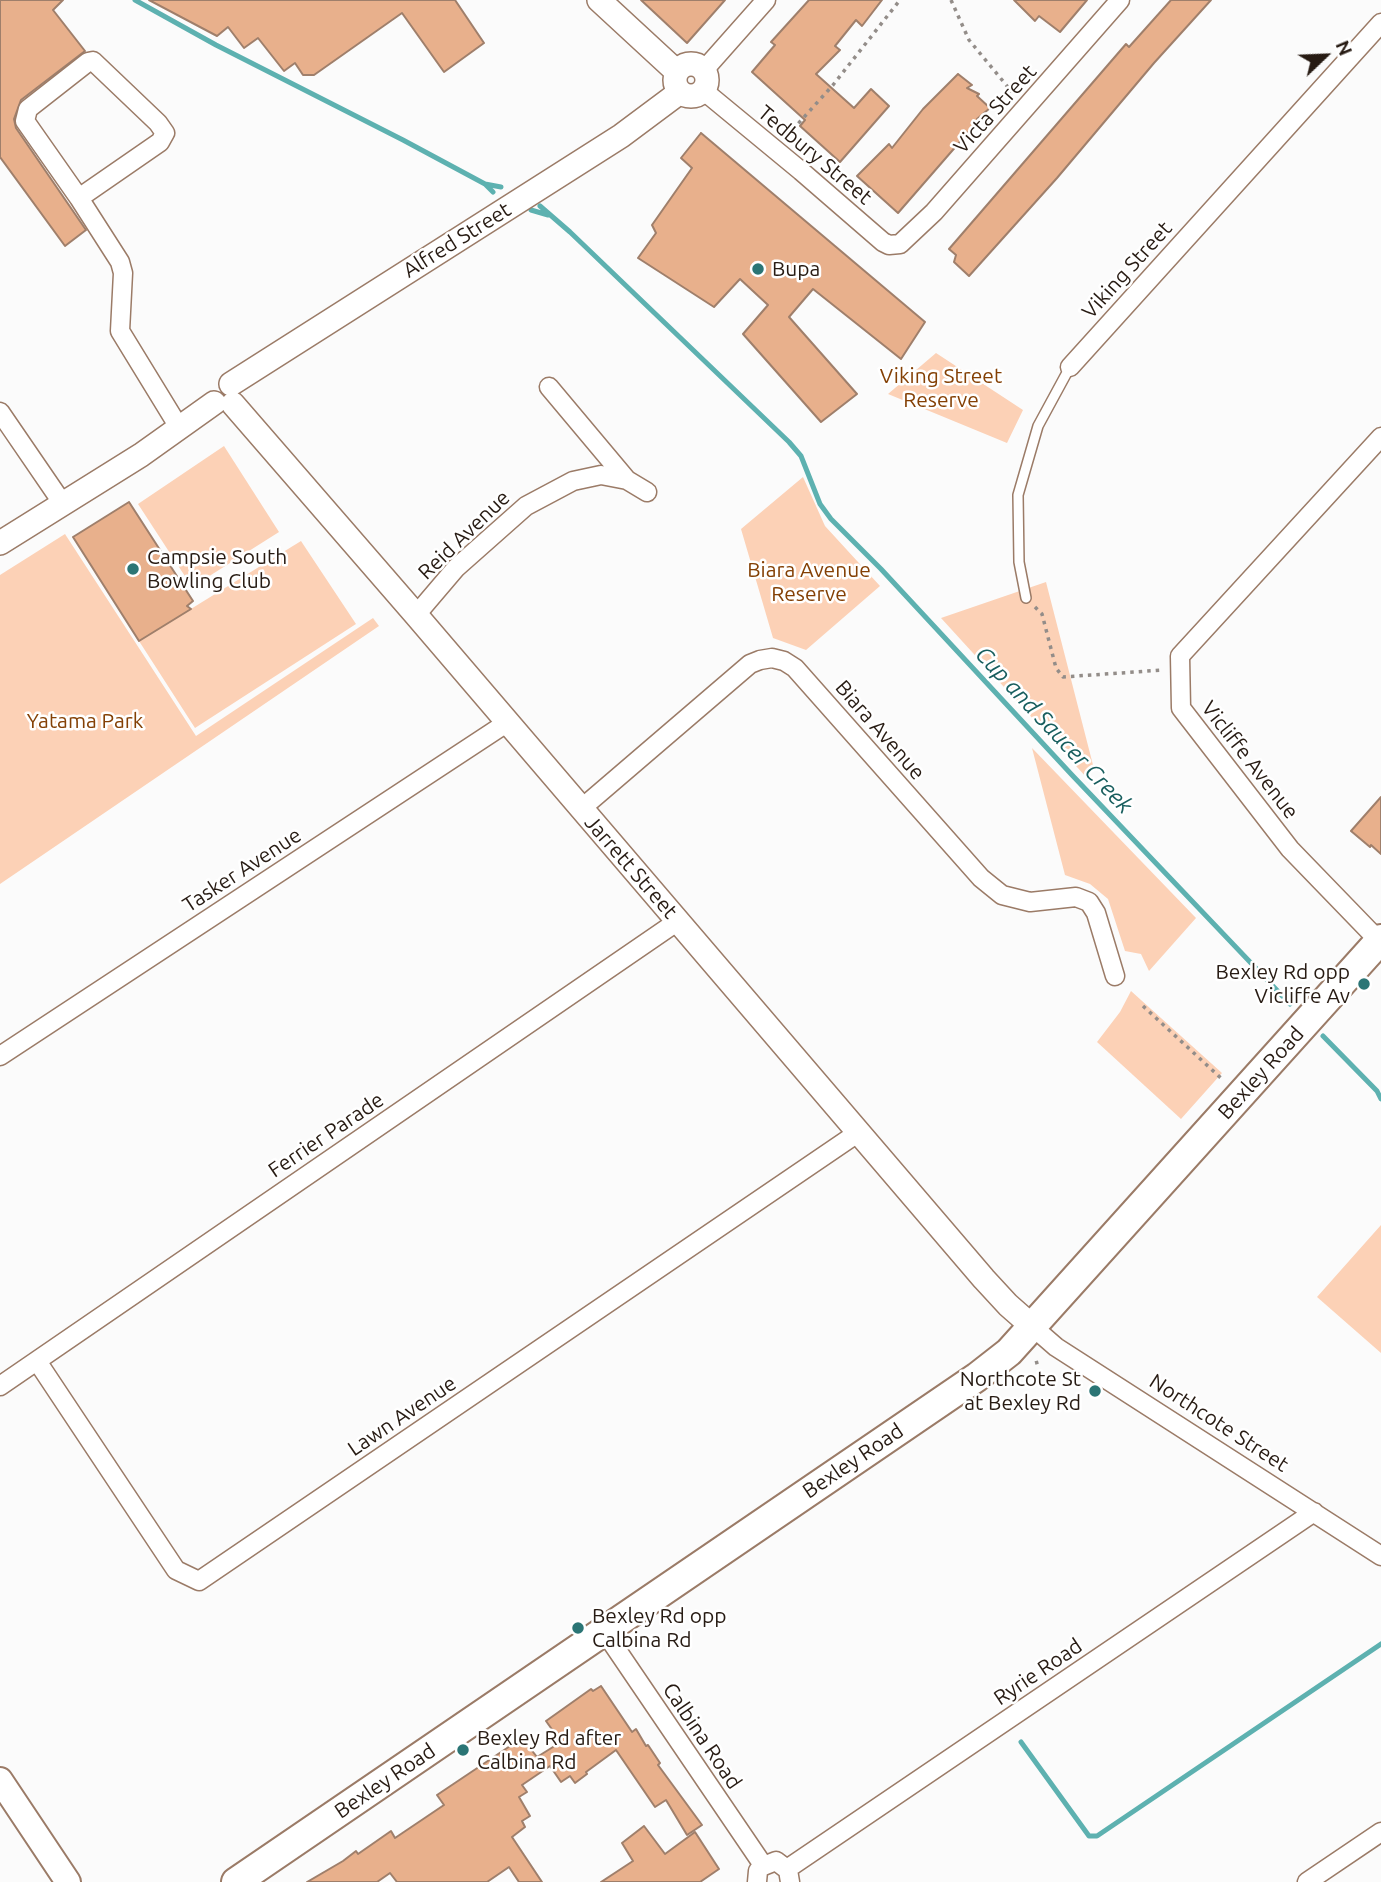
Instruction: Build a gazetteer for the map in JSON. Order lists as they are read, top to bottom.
{
  "streets": {
    "main road": ["Bexley Road"],
    "street": [
      "Victa Street",
      "Tedbury Street",
      "Alfred Street",
      "Viking Street",
      "Reid Avenue",
      "Biara Avenue",
      "Vicliffe Avenue",
      "Jarrett Street",
      "Tasker Avenue",
      "Ferrier Parade",
      "Lawn Avenue",
      "Northcote Street",
      "Ryrie Road",
      "Calbina Road"
    ]
  },
  "crossings": [
    ["Victa Street", "Tedbury Street"],
    ["Alfred Street", "Jarrett Street"],
    ["Reid Avenue", "Jarrett Street"],
    ["Biara Avenue", "Jarrett Street"],
    ["Vicliffe Avenue", "Bexley Road"],
    ["Jarrett Street", "Tasker Avenue"],
    ["Jarrett Street", "Bexley Road"],
    ["Jarrett Street", "Ferrier Parade"],
    ["Jarrett Street", "Lawn Avenue"],
    ["Jarrett Street", "Northcote Street"],
    ["Bexley Road", "Northcote Street"],
    ["Bexley Road", "Calbina Road"],
    ["Ferrier Parade", "Lawn Avenue"],
    ["Northcote Street", "Ryrie Road"]
  ],
  "water": ["Cup and Saucer Creek"],
  "parks": ["Viking Street Reserve", "Biara Avenue Reserve", "Yatama Park"],
  "places": [
    "Bupa",
    "Campsie South Bowling Club",
    "Bexley Rd opp Vicliffe Av",
    "Northcote St at Bexley Rd",
    "Bexley Rd opp Calbina Rd",
    "Bexley Rd after Calbina Rd"
  ],
  "north": "top right"
}
